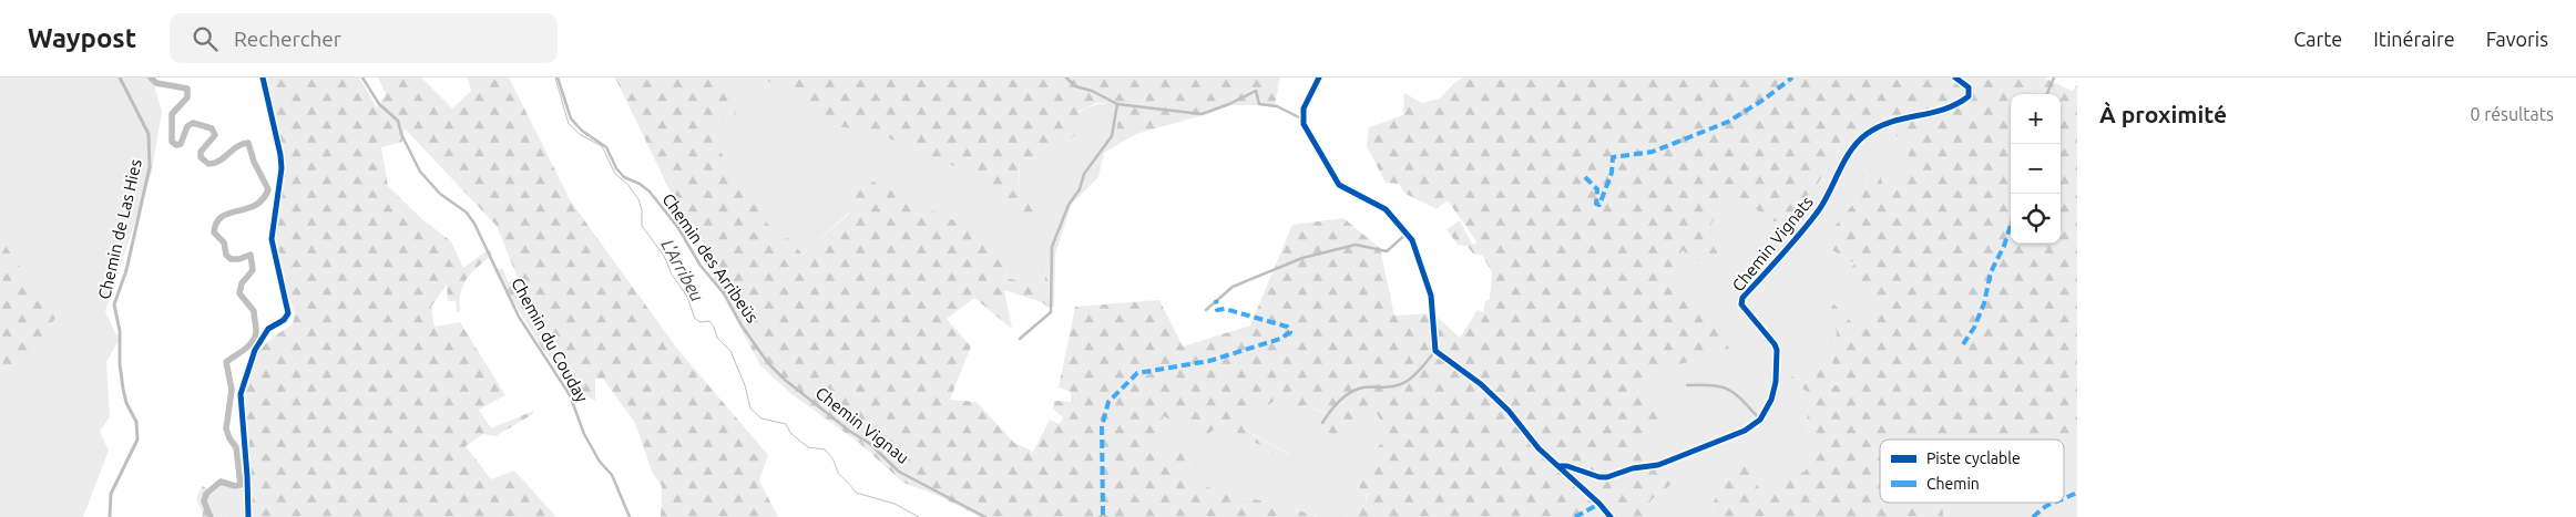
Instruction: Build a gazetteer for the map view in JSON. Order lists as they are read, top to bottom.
{
  "streets": {
    "street": [
      "Chemin de Las Hies",
      "Chemin Vignats",
      "Chemin des Arribeüs",
      "Chemin du Couday",
      "Chemin Vignau"
    ]
  },
  "crossings": [
    ["Chemin des Arribeüs", "Chemin Vignau"]
  ],
  "water": ["L'Arribeu"],
  "legend": ["Piste cyclable", "Chemin"],
  "page": {
    "header": "Waypost",
    "search": "Rechercher",
    "nav": ["Carte", "Itinéraire", "Favoris"],
    "heading": ["À proximité", "0 résultats"],
    "map_buttons": ["+", "−"]
  }
}
